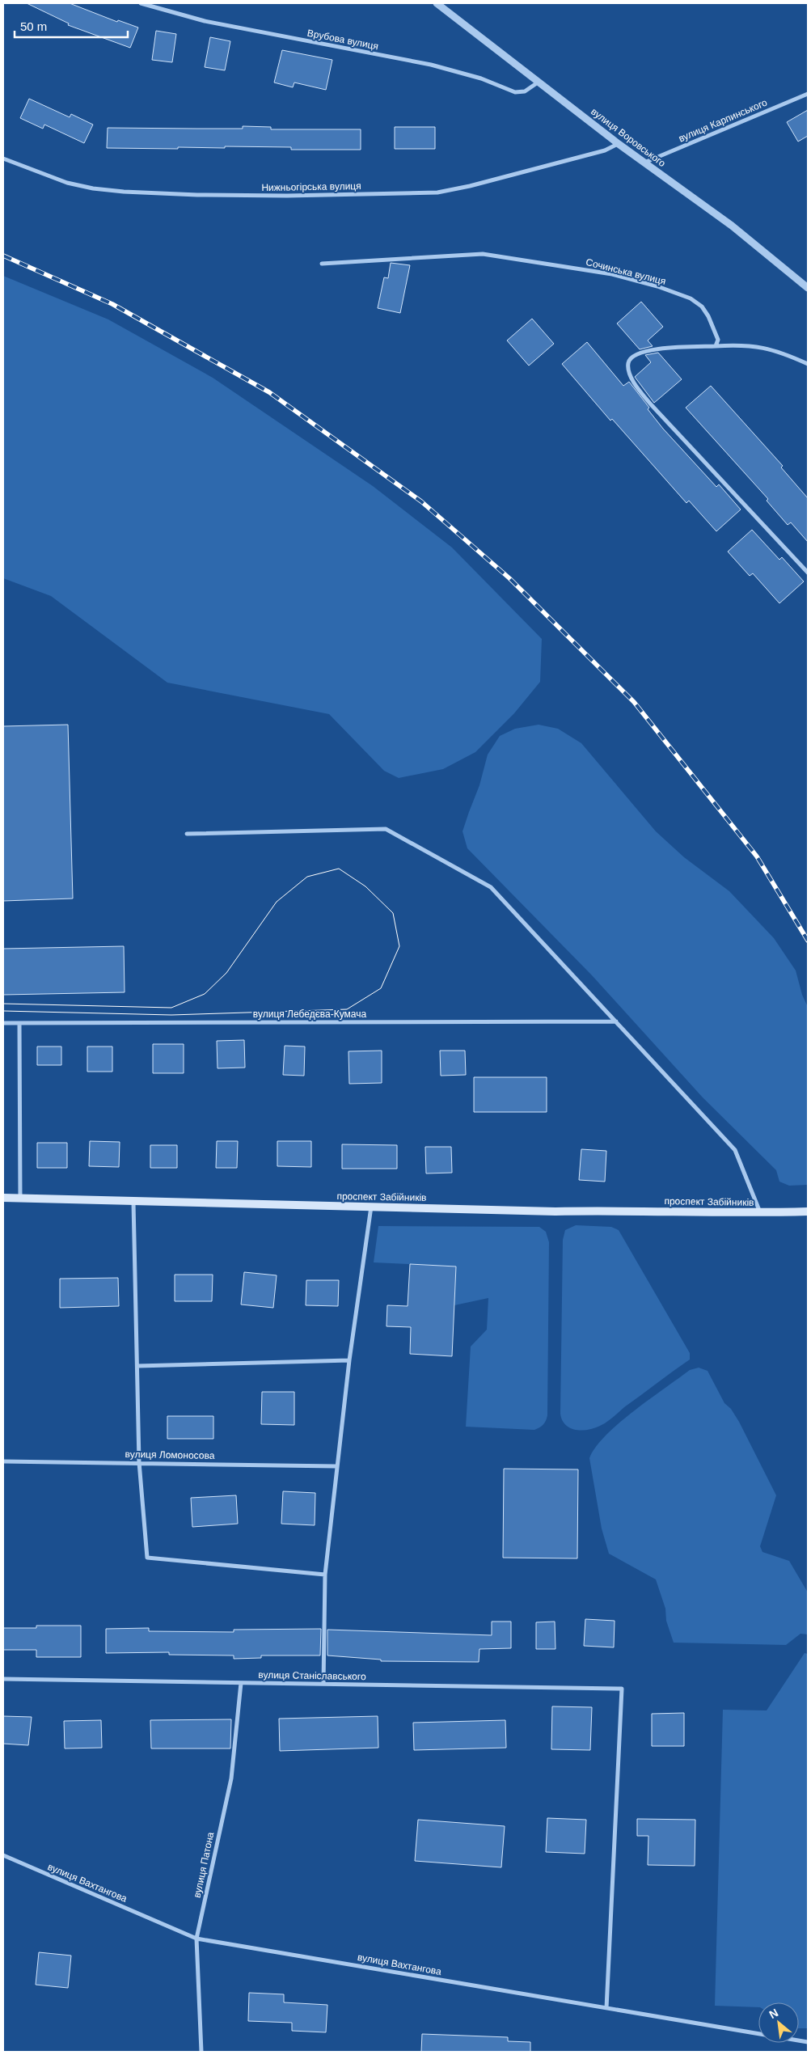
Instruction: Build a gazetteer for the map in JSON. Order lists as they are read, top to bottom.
{
  "streets": {
    "main road": ["проспект Забійників"],
    "street": [
      "Врубова вулиця",
      "вулиця Карпинського",
      "вулиця Воровського",
      "Нижньогірська вулиця",
      "Сочинська вулиця",
      "вулиця Лебедєва-Кумача",
      "вулиця Ломоносова",
      "вулиця Станіславського",
      "вулиця Патона",
      "вулиця Вахтангова"
    ]
  },
  "crossings": [
    ["Врубова вулиця", "вулиця Воровського"],
    ["вулиця Карпинського", "вулиця Воровського"],
    ["вулиця Воровського", "Нижньогірська вулиця"],
    ["вулиця Станіславського", "вулиця Патона"],
    ["вулиця Станіславського", "вулиця Вахтангова"],
    ["вулиця Патона", "вулиця Вахтангова"]
  ],
  "scale_bar": "50 m",
  "north": "top left"
}
